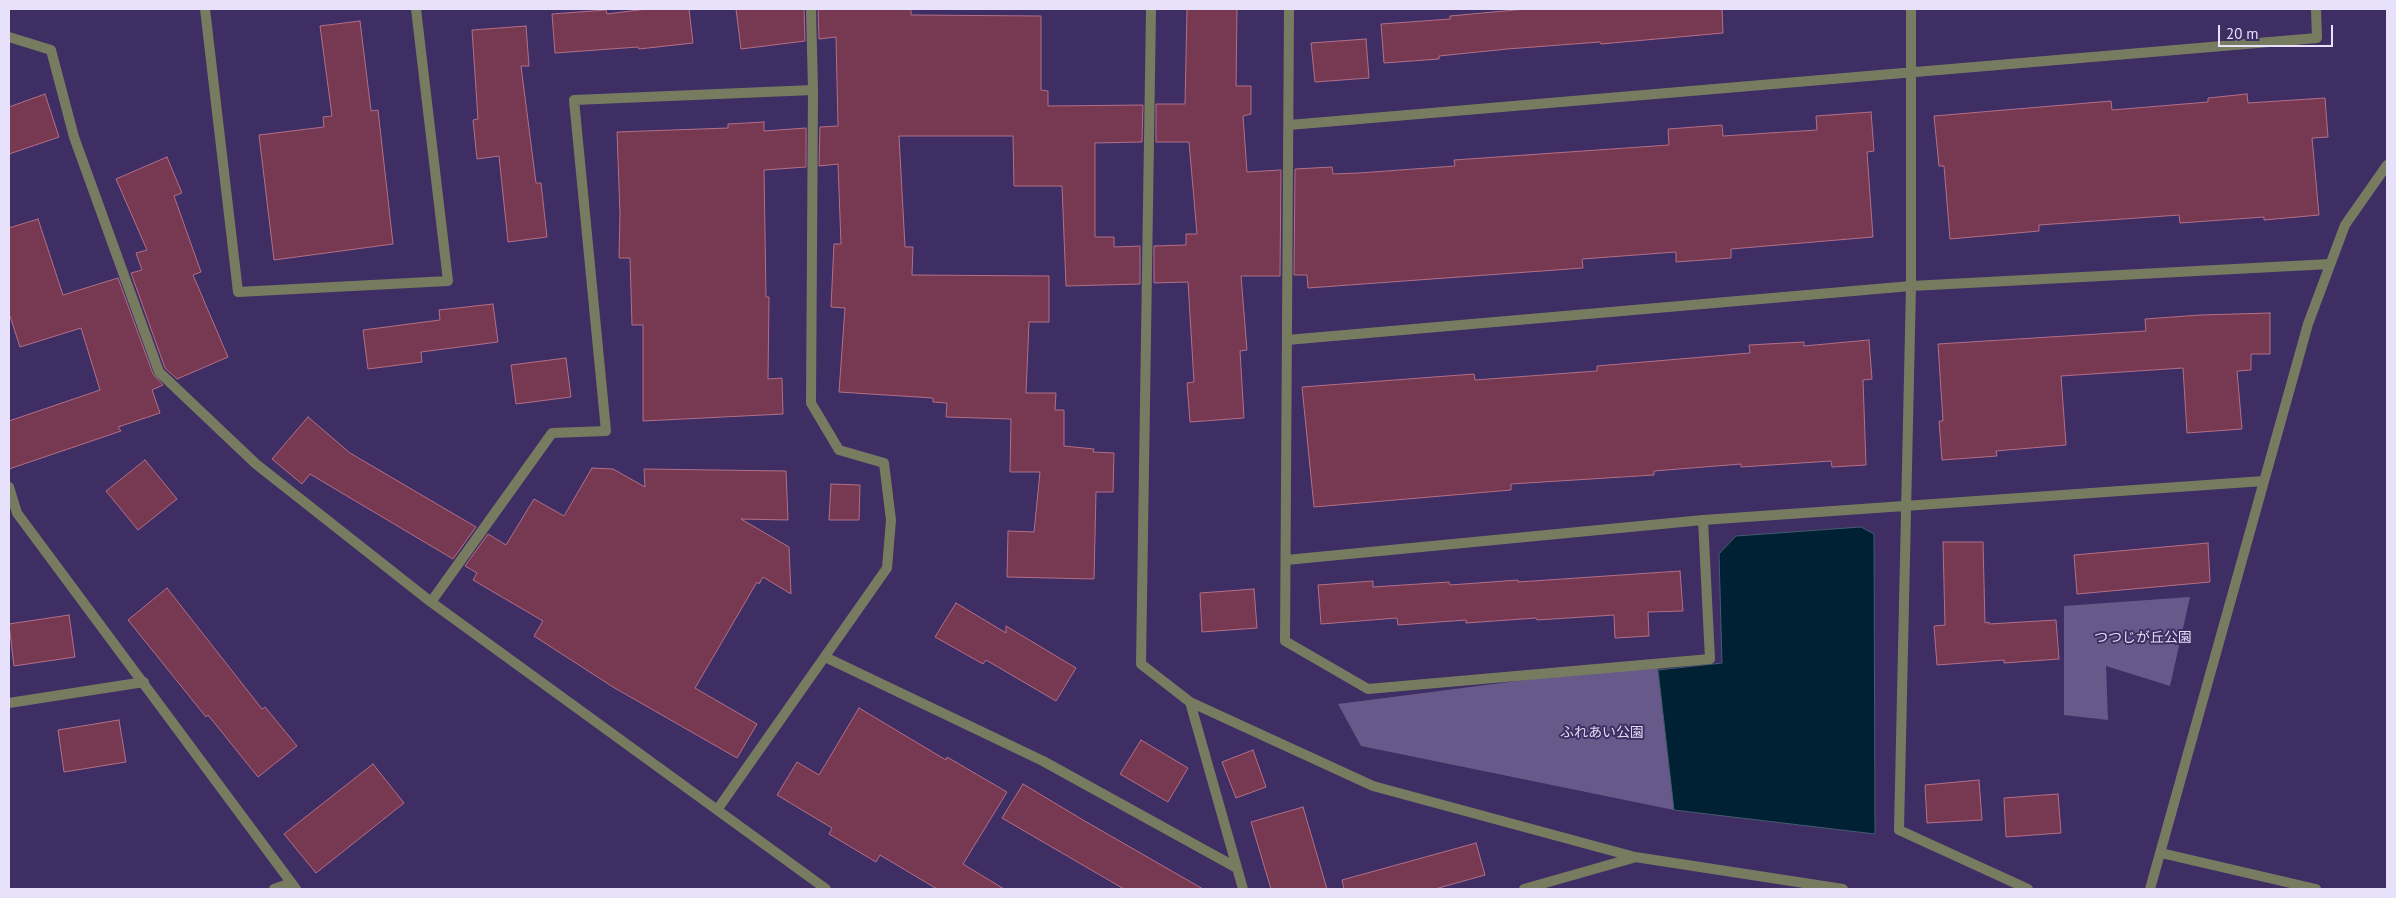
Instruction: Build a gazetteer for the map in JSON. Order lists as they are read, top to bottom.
{
  "parks": ["つつじが丘公園", "ふれあい公園"],
  "scale_bar": "20 m"
}
